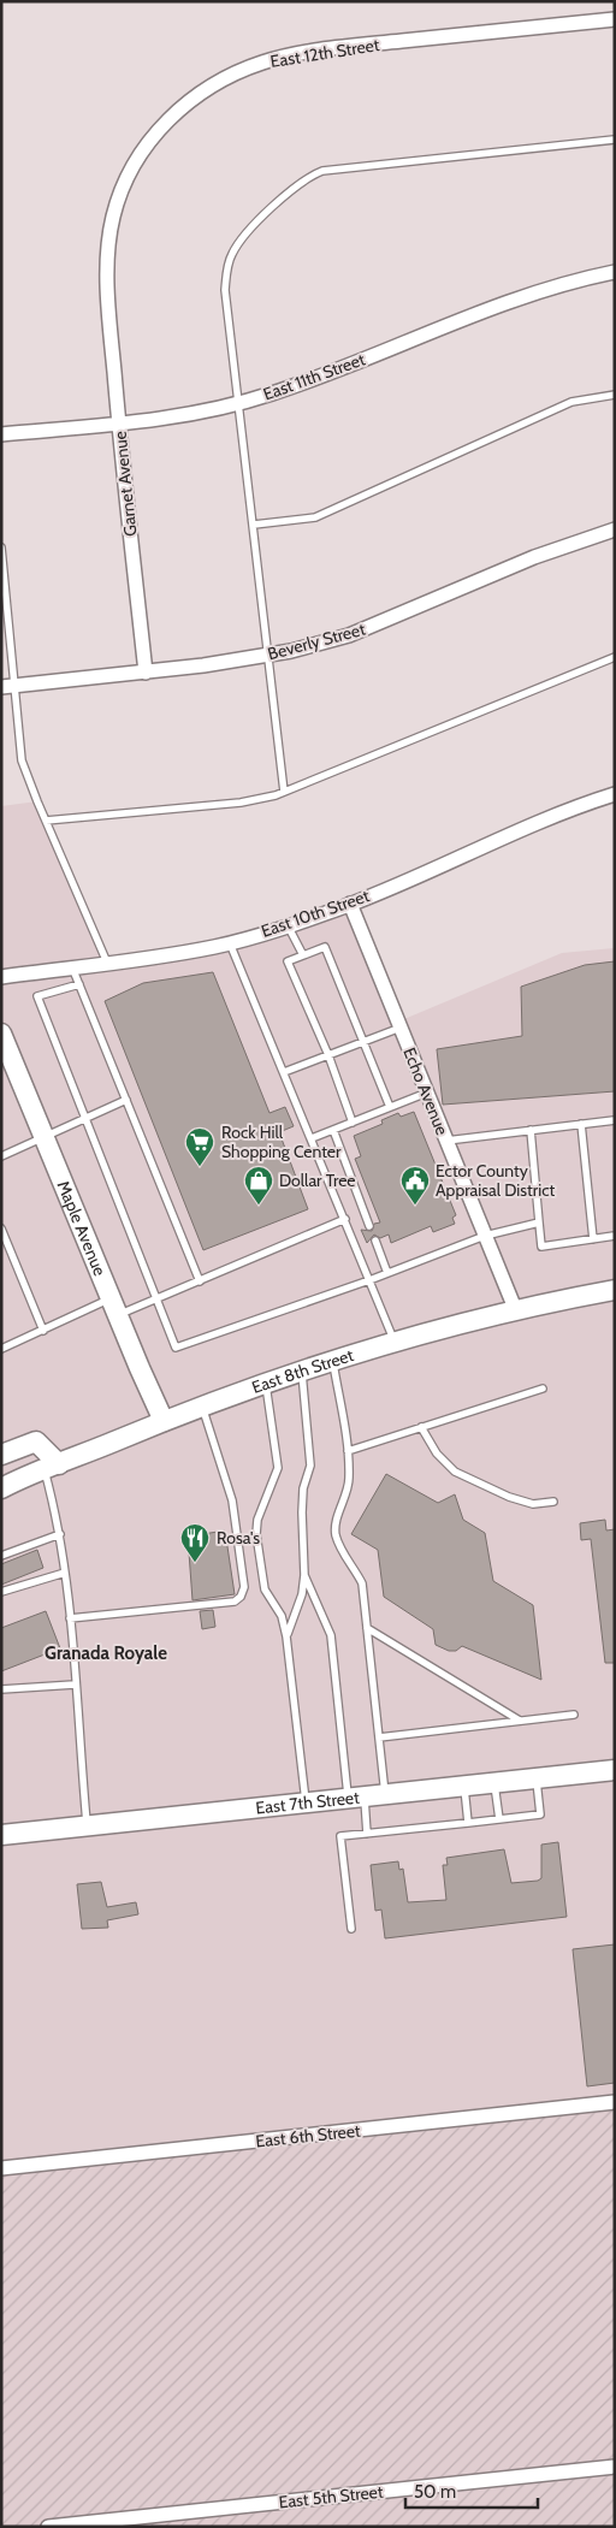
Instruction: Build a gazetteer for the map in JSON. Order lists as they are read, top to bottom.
{
  "streets": {
    "street": [
      "East 12th Street",
      "East 11th Street",
      "Garnet Avenue",
      "Beverly Street",
      "East 10th Street",
      "Echo Avenue",
      "Maple Avenue",
      "East 8th Street",
      "East 7th Street",
      "East 6th Street",
      "East 5th Street"
    ]
  },
  "crossings": [
    ["East 12th Street", "Garnet Avenue"],
    ["East 11th Street", "Garnet Avenue"],
    ["Garnet Avenue", "Beverly Street"],
    ["East 10th Street", "Echo Avenue"],
    ["Echo Avenue", "East 8th Street"],
    ["Maple Avenue", "East 8th Street"]
  ],
  "districts": ["Granada Royale"],
  "places": {
    "supermarket": ["Rock Hill Shopping Center"],
    "shop": ["Dollar Tree"],
    "public building": ["Ector County Appraisal District"],
    "restaurant": ["Rosa's"]
  },
  "scale_bar": "50 m"
}
